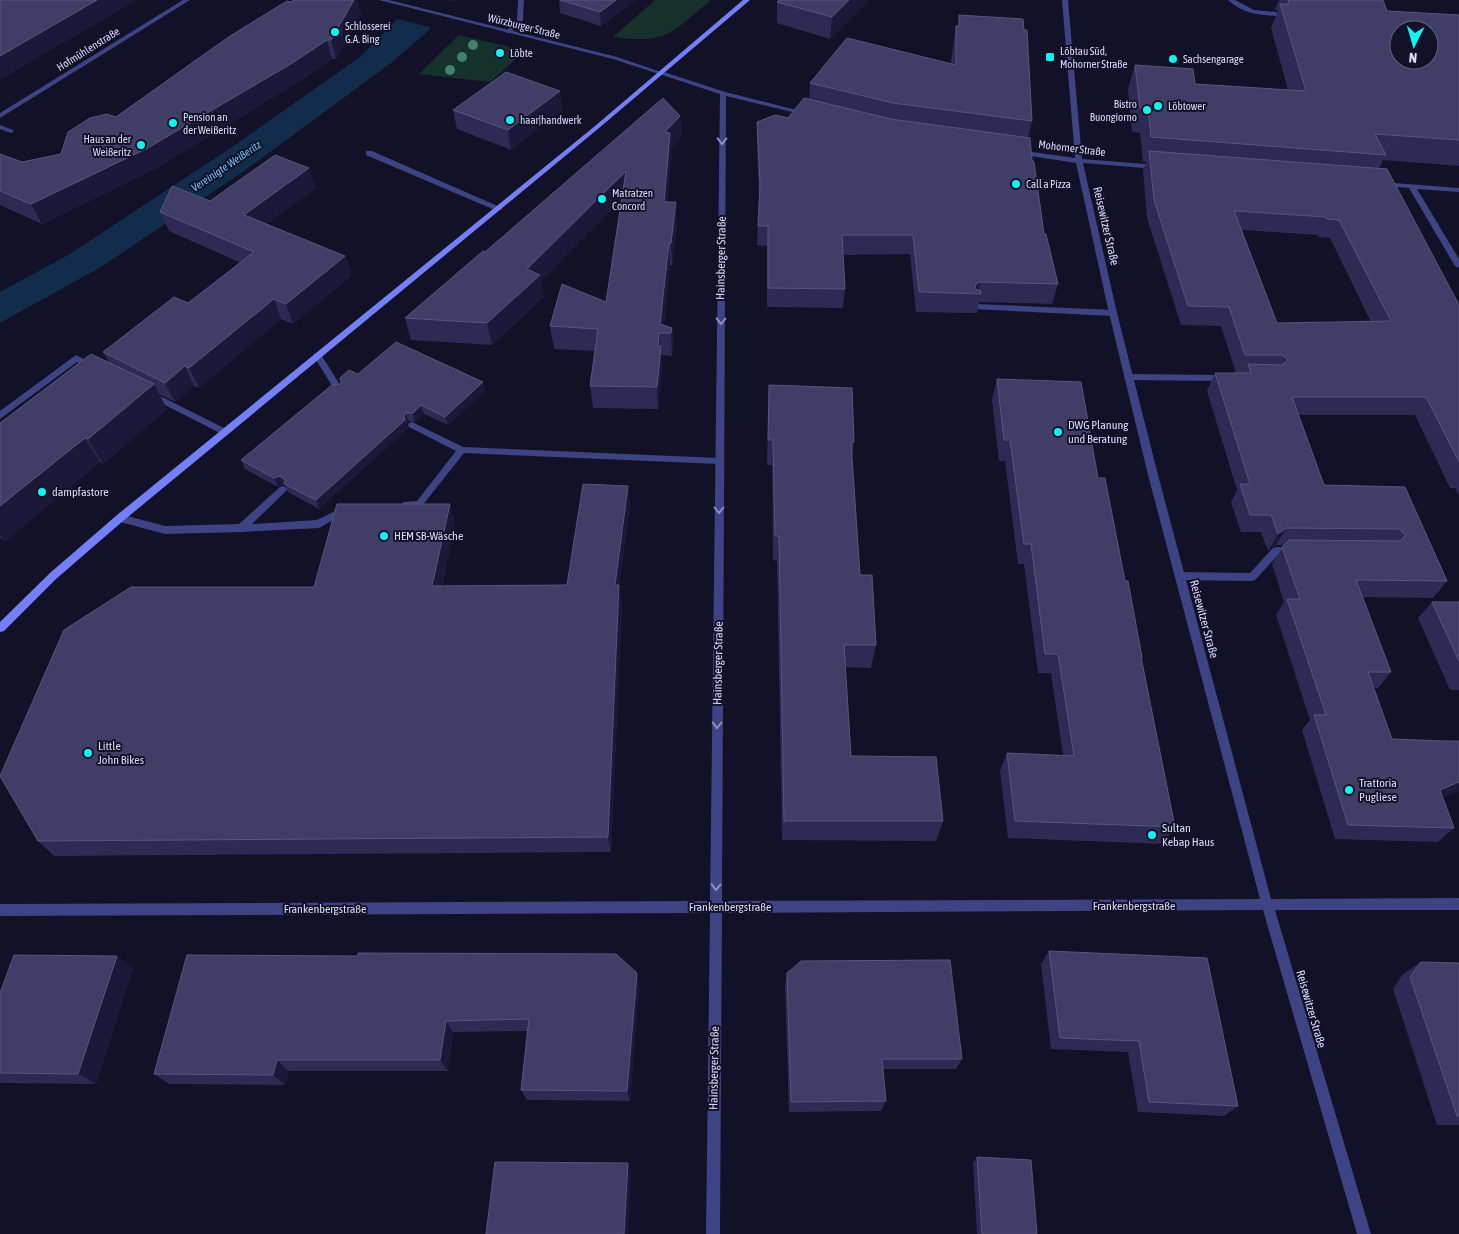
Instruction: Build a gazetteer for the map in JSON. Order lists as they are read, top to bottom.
{
  "streets": {
    "street": [
      "Würzburger Straße",
      "Hofmühlenstraße",
      "Mohorner Straße",
      "Reisewitzer Straße",
      "Hainsberger Straße",
      "Frankenbergstraße"
    ]
  },
  "crossings": [
    ["Mohorner Straße", "Reisewitzer Straße"],
    ["Reisewitzer Straße", "Frankenbergstraße"],
    ["Hainsberger Straße", "Frankenbergstraße"]
  ],
  "one_way": ["Hainsberger Straße"],
  "water": ["Vereinigte Weißeritz"],
  "places": {
    "other": [
      "Schlosserei G.A. Bing",
      "Löbte",
      "Sachsengarage",
      "Löbtower",
      "Bistro Buongiorno",
      "haar|handwerk",
      "Pension an der Weißeritz",
      "Haus an der Weißeritz",
      "Call a Pizza",
      "Matratzen Concord",
      "DWG Planung und Beratung",
      "dampfastore",
      "HEM SB-Wäsche",
      "Little John Bikes",
      "Trattoria Pugliese",
      "Sultan Kebap Haus"
    ],
    "transit": ["Löbtau Süd, Mohorner Straße"]
  },
  "north": "bottom"
}
